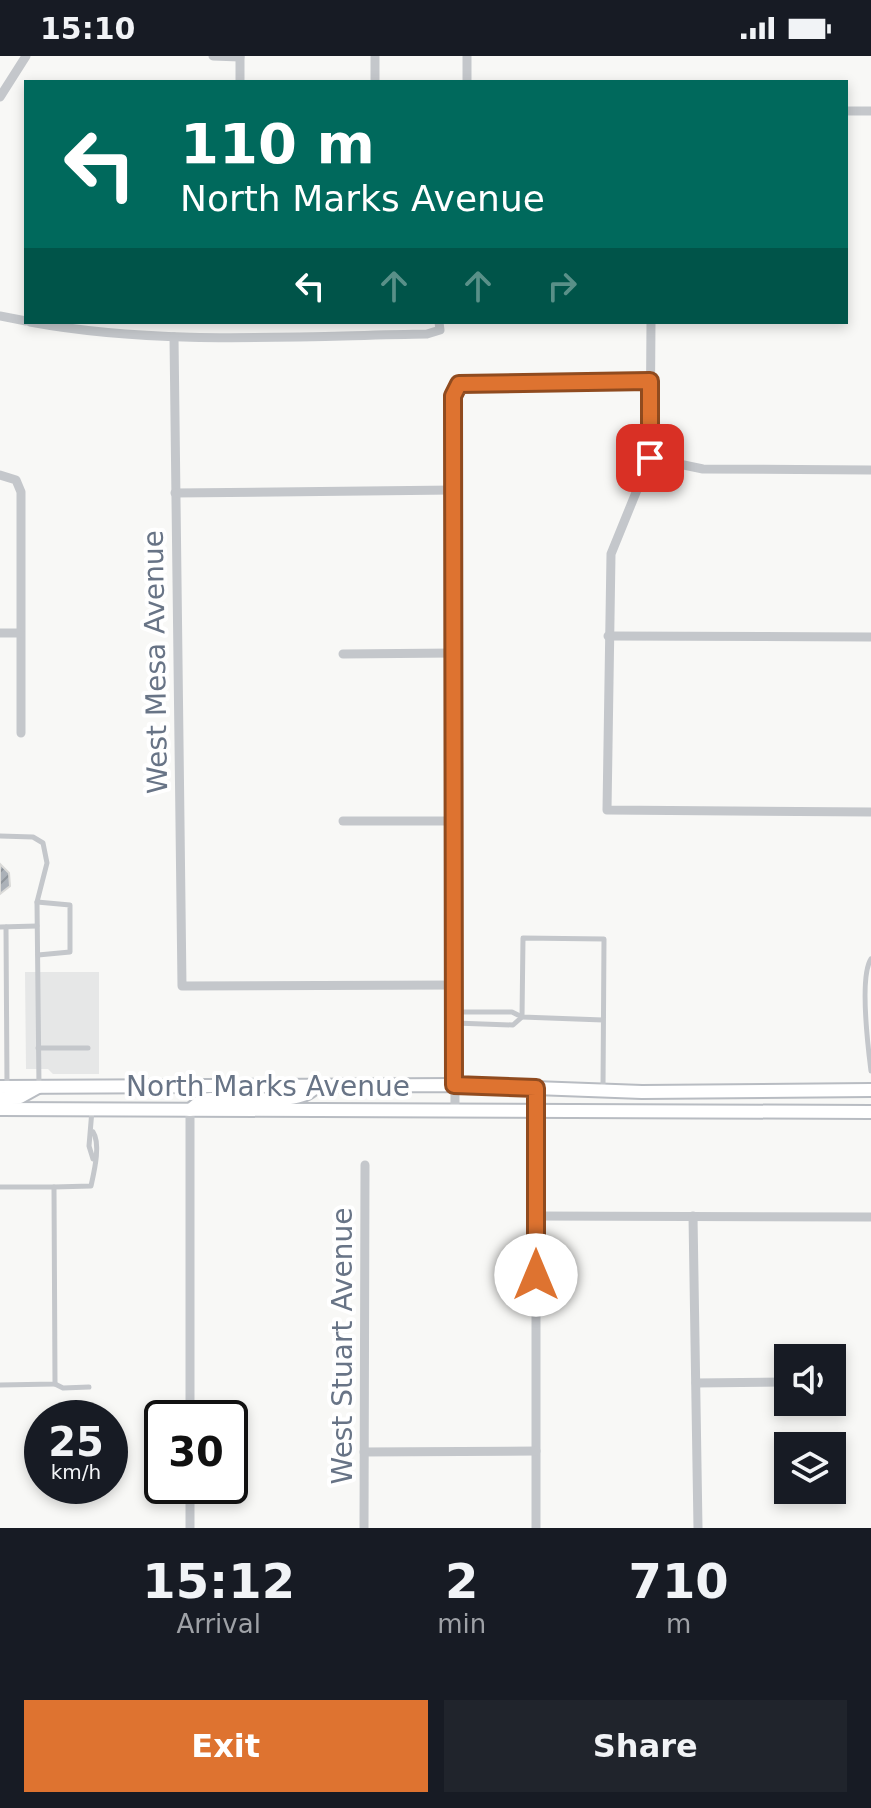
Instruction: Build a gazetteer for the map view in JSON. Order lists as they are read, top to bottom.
{
  "streets": {
    "main road": ["North Marks Avenue"],
    "street": ["West Mesa Avenue", "West Stuart Avenue"]
  },
  "page": {
    "status": "15:10",
    "turn": ["110 m", "North Marks Avenue"],
    "speed": "25 km/h",
    "limit": "30",
    "eta": [
      "15:12",
      "Arrival",
      "2",
      "min",
      "710",
      "m"
    ],
    "buttons": ["Exit", "Share"]
  }
}
